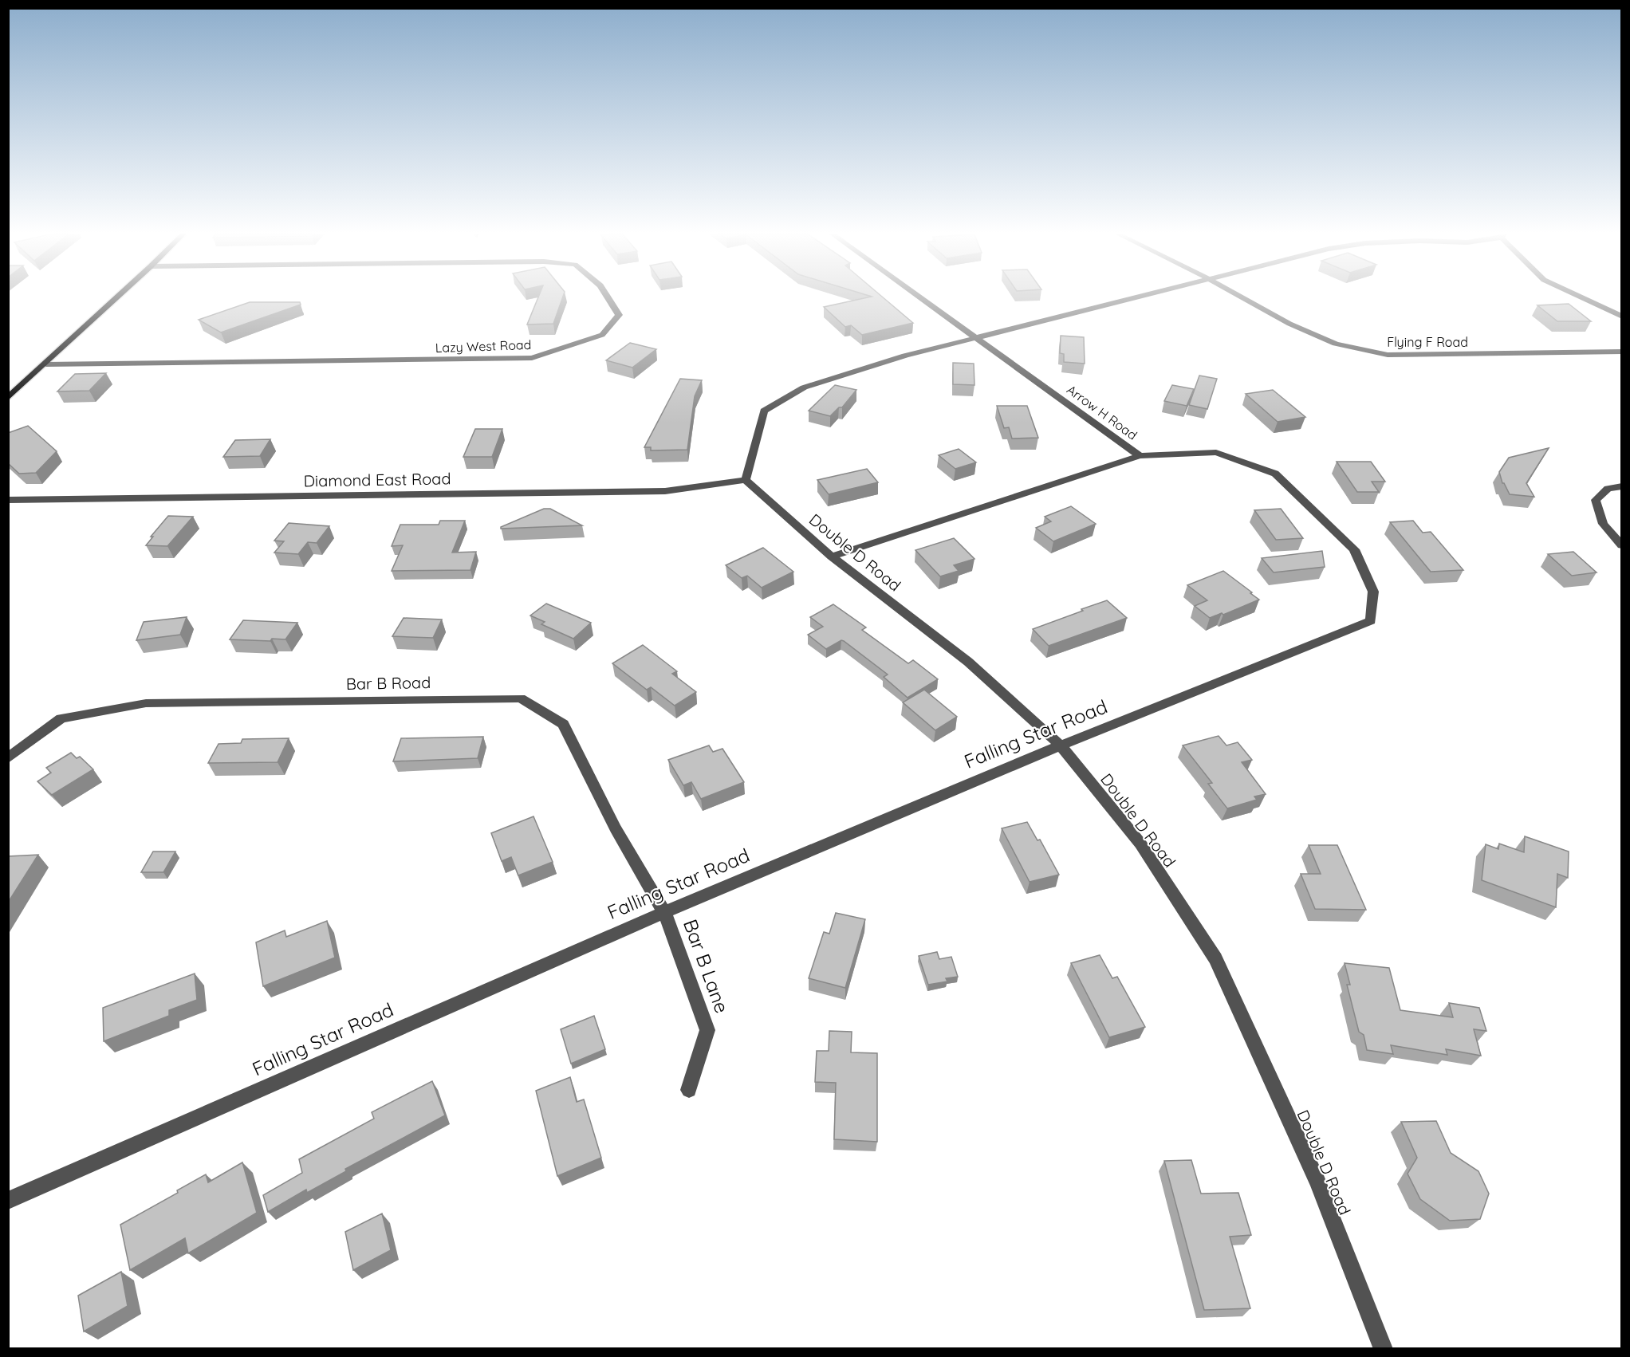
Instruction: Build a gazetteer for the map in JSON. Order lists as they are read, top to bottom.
{
  "streets": {
    "street": [
      "Flying F Road",
      "Lazy West Road",
      "Arrow H Road",
      "Diamond East Road",
      "Double D Road",
      "Bar B Road",
      "Falling Star Road",
      "Bar B Lane"
    ]
  },
  "crossings": [
    ["Arrow H Road", "Falling Star Road"],
    ["Diamond East Road", "Double D Road"],
    ["Double D Road", "Falling Star Road"],
    ["Bar B Road", "Falling Star Road"],
    ["Bar B Road", "Bar B Lane"],
    ["Falling Star Road", "Bar B Lane"]
  ]
}
